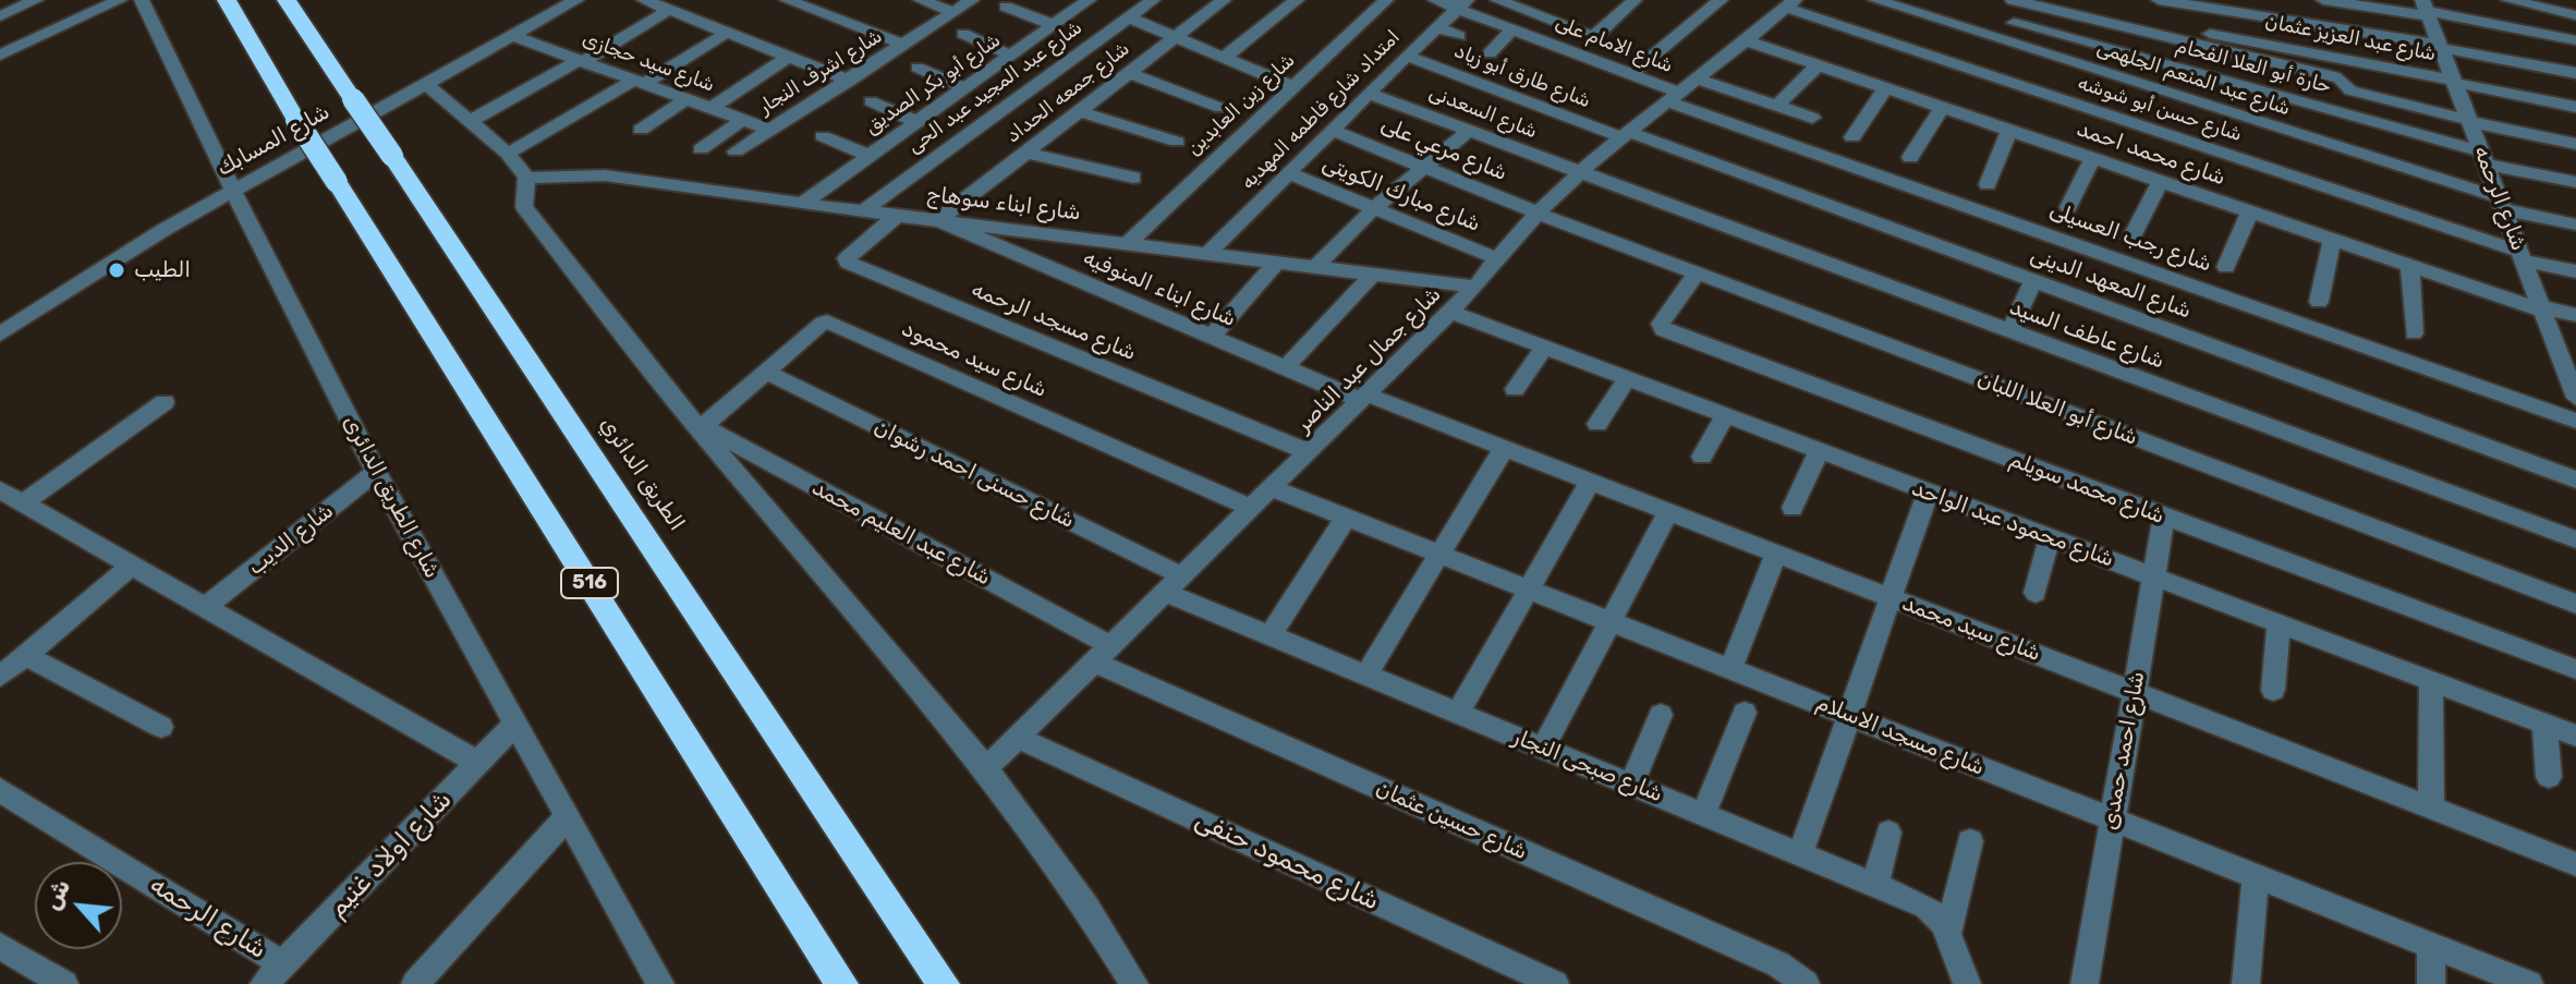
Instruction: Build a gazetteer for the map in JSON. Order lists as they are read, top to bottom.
{
  "streets": {
    "highway": ["الطريق الدائري", "516"],
    "street": [
      "شارع عبد العزيز عثمان",
      "شارع الامام على",
      "شارع سيد حجازى",
      "حارة أبو العلا الفحام",
      "شارع اشرف النجار",
      "شارع طارق أبو زياد",
      "شارع عبد المنعم الجلهمى",
      "شارع أبو بكر الصديق",
      "شارع عبد المجيد عبد الحى",
      "شارع جمعه الحداد",
      "شارع زين العابدين",
      "شارع حسن أبو شوشه",
      "امتداد شارع فاطمه المهديه",
      "شارع السعدنى",
      "شارع المسابك",
      "شارع مرعي على",
      "شارع محمد احمد",
      "شارع مبارك الكويتى",
      "شارع الرحمه",
      "شارع ابناء سوهاج",
      "شارع رجب العسيلى",
      "شارع المعهد الدينى",
      "شارع ابناء المنوفيه",
      "شارع مسجد الرحمه",
      "شارع عاطف السيد",
      "شارع سيد محمود",
      "شارع جمال عبد الناصر",
      "شارع أبو العلا اللبان",
      "شارع حسنى احمد رشوان",
      "شارع محمد سويلم",
      "شارع الطريق الدائرى",
      "شارع محمود عبد الواحد",
      "شارع عبد العليم محمد",
      "شارع الديب",
      "شارع سيد محمد",
      "شارع مسجد الاسلام",
      "شارع احمد حمدى",
      "شارع صبحى النجار",
      "شارع حسين عثمان",
      "شارع اولاد غنيم",
      "شارع محمود حنفى"
    ]
  },
  "crossings": [
    ["شارع عبد العزيز عثمان", "شارع الرحمه"],
    ["شارع الامام على", "امتداد شارع فاطمه المهديه"],
    ["شارع الامام على", "شارع رجب العسيلى"],
    ["شارع الامام على", "شارع جمال عبد الناصر"],
    ["شارع سيد حجازى", "شارع اشرف النجار"],
    ["شارع سيد حجازى", "شارع المسابك"],
    ["حارة أبو العلا الفحام", "شارع الرحمه"],
    ["شارع طارق أبو زياد", "امتداد شارع فاطمه المهديه"],
    ["شارع طارق أبو زياد", "شارع المعهد الدينى"],
    ["شارع طارق أبو زياد", "شارع جمال عبد الناصر"],
    ["شارع عبد المنعم الجلهمى", "شارع الرحمه"],
    ["شارع أبو بكر الصديق", "شارع ابناء سوهاج"],
    ["شارع عبد المجيد عبد الحى", "شارع ابناء سوهاج"],
    ["شارع جمعه الحداد", "شارع ابناء سوهاج"],
    ["شارع جمعه الحداد", "شارع ابناء المنوفيه"],
    ["شارع زين العابدين", "شارع ابناء سوهاج"],
    ["شارع حسن أبو شوشه", "شارع الرحمه"],
    ["شارع حسن أبو شوشه", "شارع جمال عبد الناصر"],
    ["امتداد شارع فاطمه المهديه", "شارع السعدنى"],
    ["امتداد شارع فاطمه المهديه", "شارع مرعي على"],
    ["امتداد شارع فاطمه المهديه", "شارع مبارك الكويتى"],
    ["امتداد شارع فاطمه المهديه", "شارع ابناء سوهاج"],
    ["شارع السعدنى", "شارع عاطف السيد"],
    ["شارع السعدنى", "شارع جمال عبد الناصر"],
    ["شارع المسابك", "شارع الطريق الدائرى"],
    ["شارع مرعي على", "شارع جمال عبد الناصر"],
    ["شارع مرعي على", "شارع أبو العلا اللبان"],
    ["شارع محمد احمد", "شارع الرحمه"],
    ["شارع محمد احمد", "شارع جمال عبد الناصر"],
    ["شارع مبارك الكويتى", "شارع جمال عبد الناصر"],
    ["شارع الرحمه", "شارع اولاد غنيم"],
    ["شارع ابناء سوهاج", "شارع ابناء المنوفيه"],
    ["شارع ابناء سوهاج", "شارع مسجد الرحمه"],
    ["شارع ابناء سوهاج", "شارع جمال عبد الناصر"],
    ["شارع رجب العسيلى", "شارع جمال عبد الناصر"],
    ["شارع المعهد الدينى", "شارع جمال عبد الناصر"],
    ["شارع ابناء المنوفيه", "شارع جمال عبد الناصر"],
    ["شارع ابناء المنوفيه", "شارع سيد محمد"],
    ["شارع مسجد الرحمه", "شارع جمال عبد الناصر"],
    ["شارع عاطف السيد", "شارع جمال عبد الناصر"],
    ["شارع سيد محمود", "شارع جمال عبد الناصر"],
    ["شارع سيد محمود", "شارع حسنى احمد رشوان"],
    ["شارع سيد محمود", "شارع عبد العليم محمد"],
    ["شارع جمال عبد الناصر", "شارع أبو العلا اللبان"],
    ["شارع جمال عبد الناصر", "شارع حسنى احمد رشوان"],
    ["شارع جمال عبد الناصر", "شارع محمود عبد الواحد"],
    ["شارع جمال عبد الناصر", "شارع عبد العليم محمد"],
    ["شارع جمال عبد الناصر", "شارع سيد محمد"],
    ["شارع جمال عبد الناصر", "شارع مسجد الاسلام"],
    ["شارع جمال عبد الناصر", "شارع صبحى النجار"],
    ["شارع جمال عبد الناصر", "شارع حسين عثمان"],
    ["شارع جمال عبد الناصر", "شارع محمود حنفى"],
    ["شارع أبو العلا اللبان", "شارع محمد سويلم"],
    ["شارع حسنى احمد رشوان", "شارع صبحى النجار"],
    ["شارع محمد سويلم", "شارع احمد حمدى"],
    ["شارع الطريق الدائرى", "شارع الديب"],
    ["شارع الطريق الدائرى", "شارع اولاد غنيم"],
    ["شارع محمود عبد الواحد", "شارع احمد حمدى"],
    ["شارع عبد العليم محمد", "شارع حسين عثمان"],
    ["شارع سيد محمد", "شارع احمد حمدى"],
    ["شارع مسجد الاسلام", "شارع احمد حمدى"]
  ],
  "places": ["الطيب"],
  "north": "top left"
}
